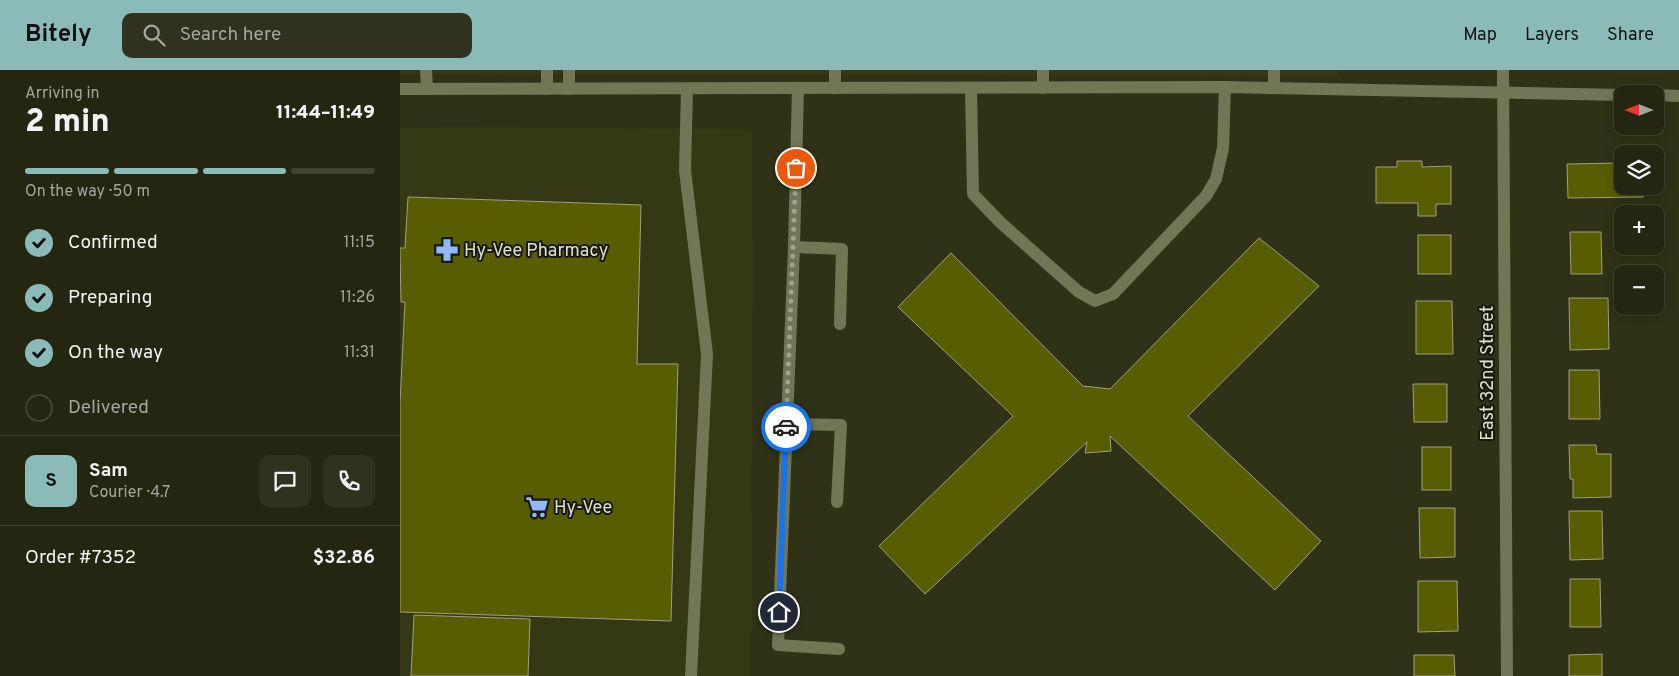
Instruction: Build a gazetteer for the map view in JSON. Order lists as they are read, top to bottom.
{
  "streets": {
    "street": ["East 32nd Street"]
  },
  "places": {
    "pharmacy": ["Hy-Vee Pharmacy"],
    "supermarket": ["Hy-Vee"]
  },
  "north": "left",
  "page": {
    "header": "Bitely",
    "search": "Search here",
    "nav": ["Map", "Layers", "Share"],
    "heading": ["2 min", "Arriving in", "11:44–11:49"],
    "panel": [
      "Sam",
      "Courier · 4.7",
      "Order #7352",
      "$32.86"
    ],
    "map_buttons": ["+", "−"],
    "bar": "On the way · 50 m",
    "list": [
      ["Confirmed", "11:15"],
      ["Preparing", "11:26"],
      ["On the way", "11:31"],
      "Delivered"
    ],
    "round": "S"
  }
}
